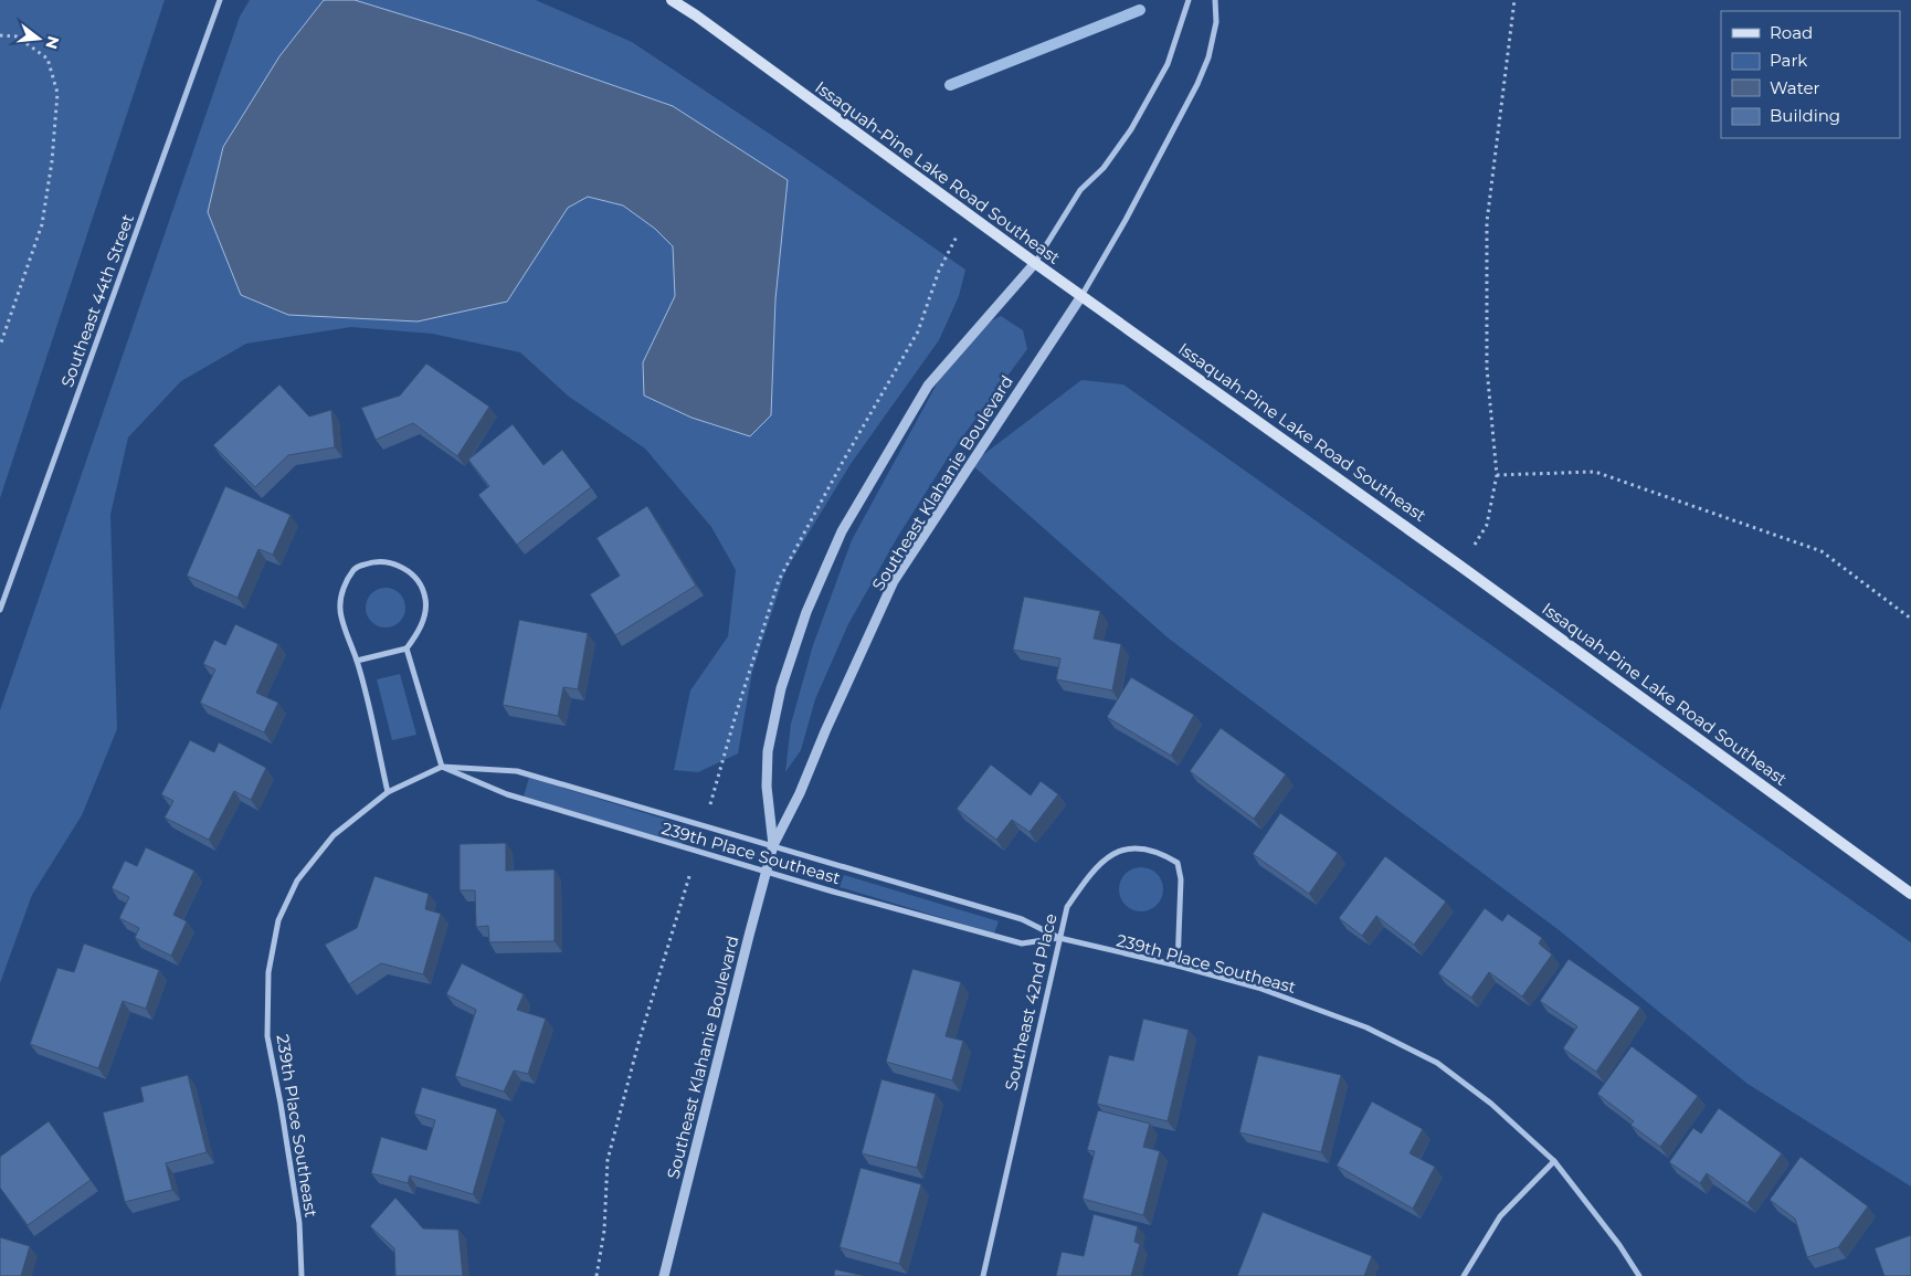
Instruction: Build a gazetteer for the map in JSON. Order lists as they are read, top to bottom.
{
  "streets": {
    "main road": ["Issaquah-Pine Lake Road Southeast"],
    "street": [
      "Southeast 44th Street",
      "Southeast Klahanie Boulevard",
      "239th Place Southeast",
      "Southeast 42nd Place"
    ]
  },
  "crossings": [
    ["Issaquah-Pine Lake Road Southeast", "Southeast Klahanie Boulevard"],
    ["Southeast Klahanie Boulevard", "239th Place Southeast"],
    ["239th Place Southeast", "Southeast 42nd Place"]
  ],
  "legend": [
    "Road",
    "Park",
    "Water",
    "Building"
  ],
  "north": "right"
}
